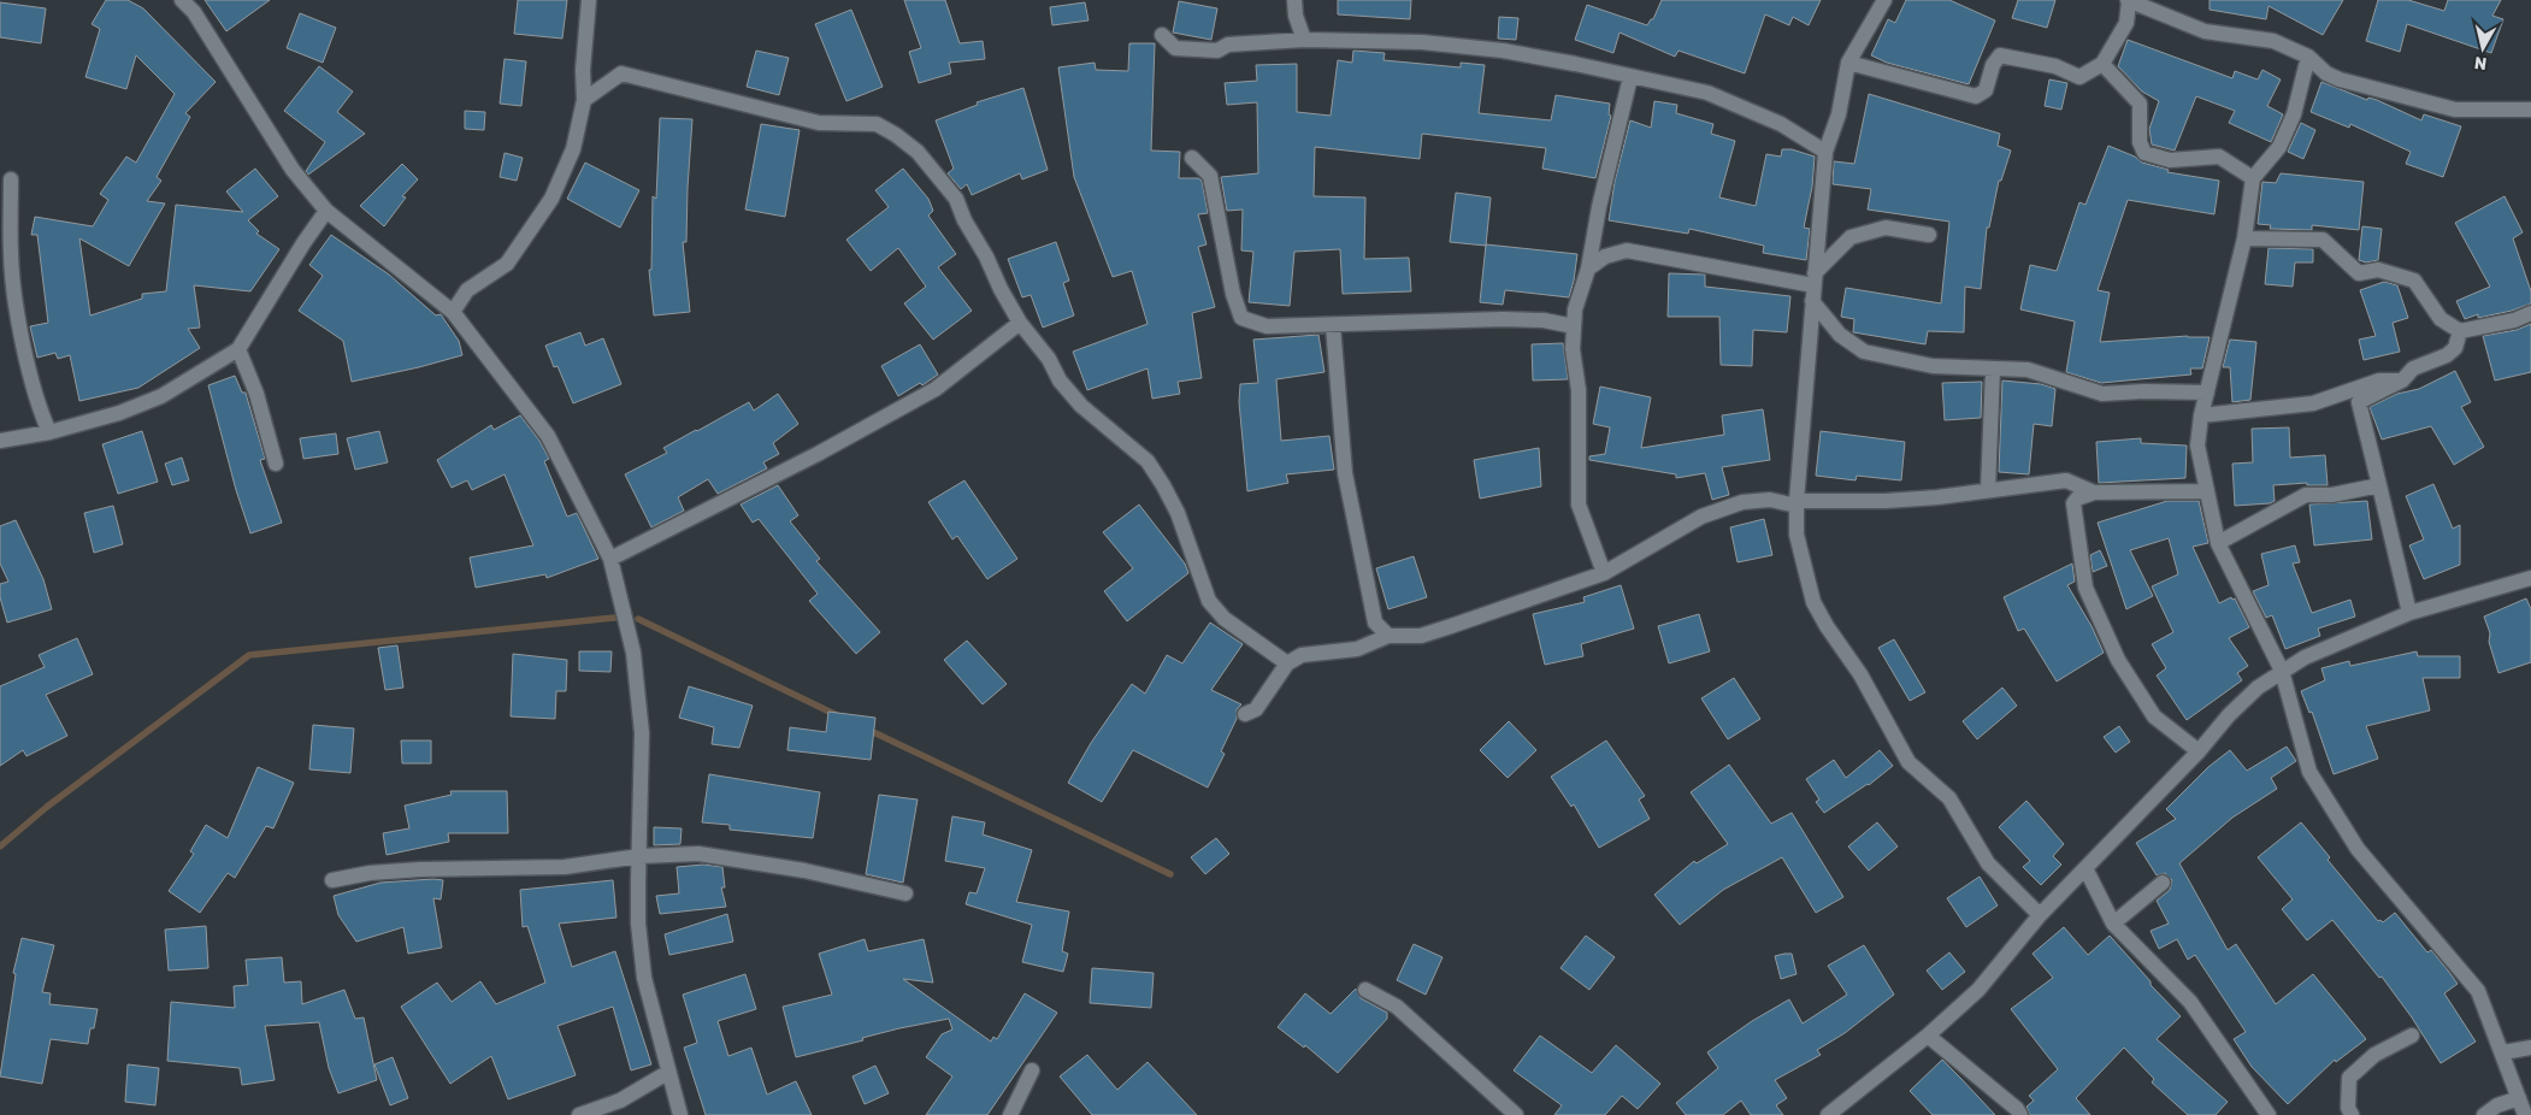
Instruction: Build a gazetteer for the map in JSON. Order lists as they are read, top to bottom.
{
  "north": "bottom"
}
